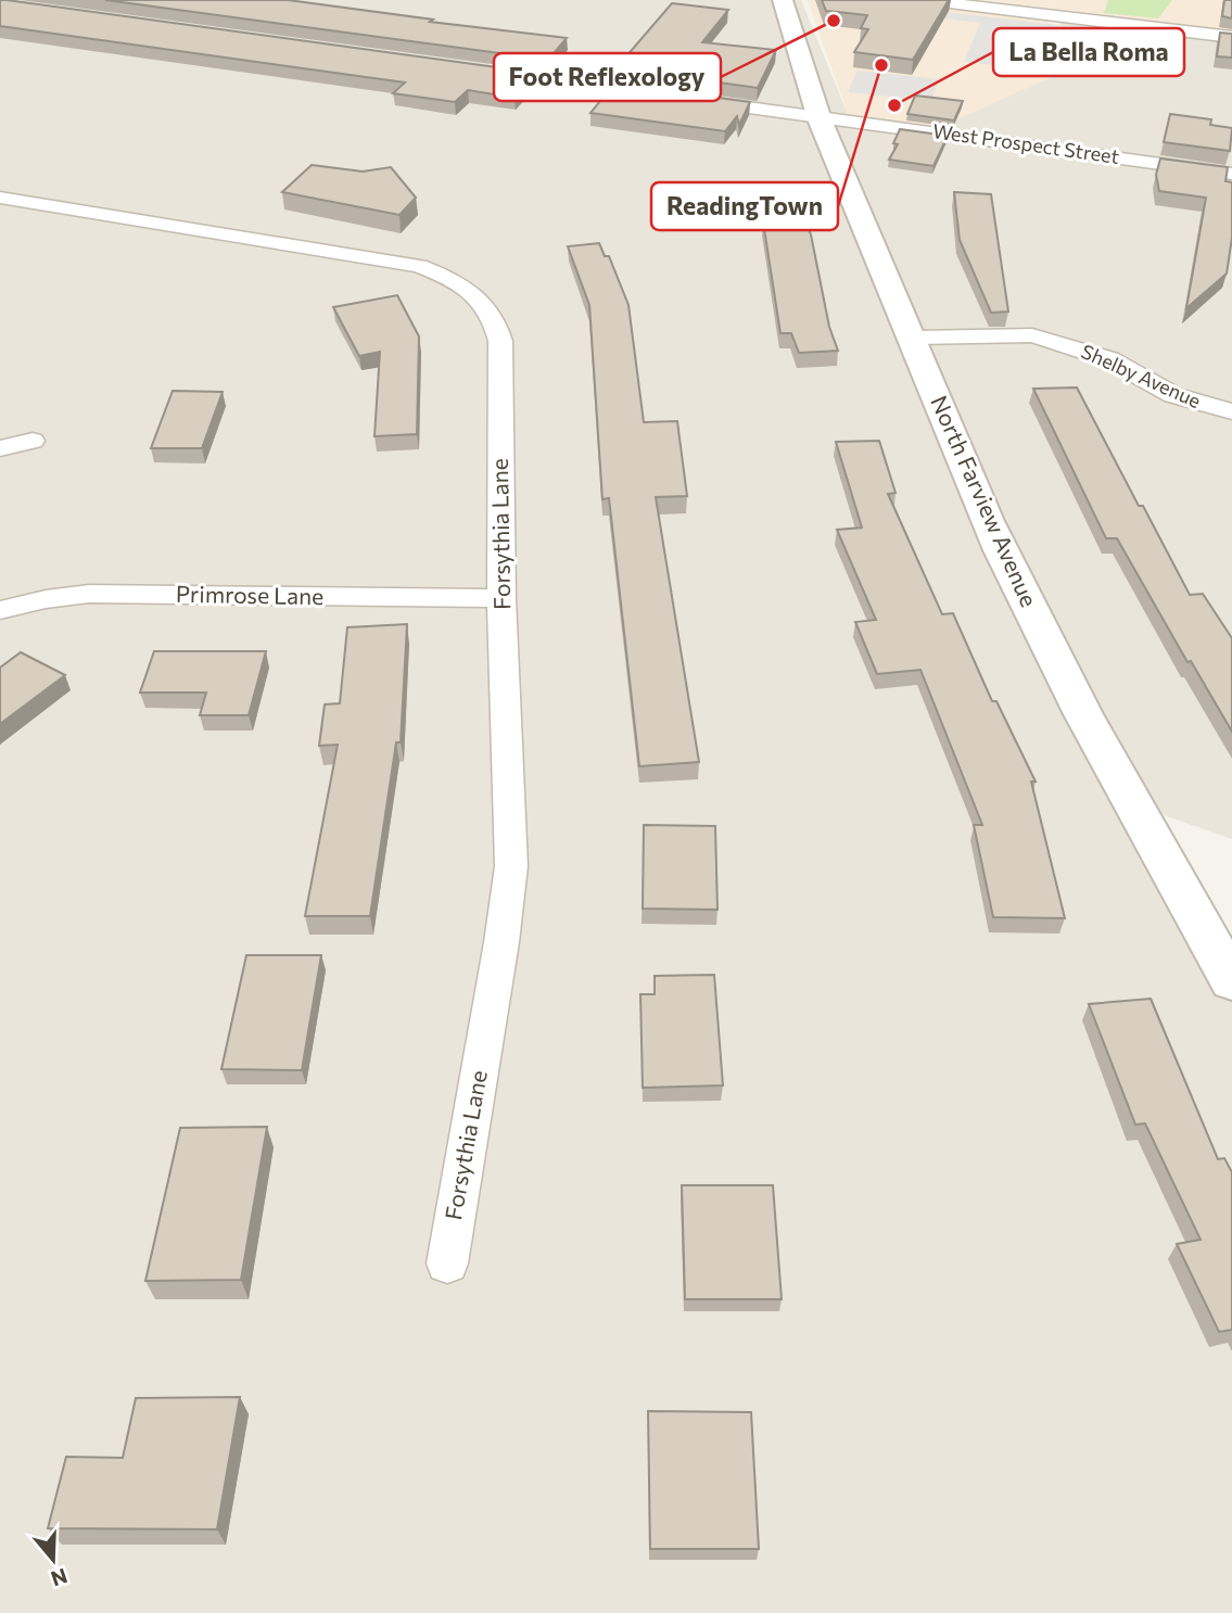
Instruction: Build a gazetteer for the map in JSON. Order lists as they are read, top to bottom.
{
  "streets": {
    "street": [
      "West Prospect Street",
      "Shelby Avenue",
      "North Farview Avenue",
      "Forsythia Lane",
      "Primrose Lane"
    ]
  },
  "crossings": [
    ["West Prospect Street", "North Farview Avenue"],
    ["Shelby Avenue", "North Farview Avenue"],
    ["Forsythia Lane", "Primrose Lane"]
  ],
  "places": ["Foot Reflexology", "ReadingTown", "La Bella Roma"],
  "north": "bottom"
}
